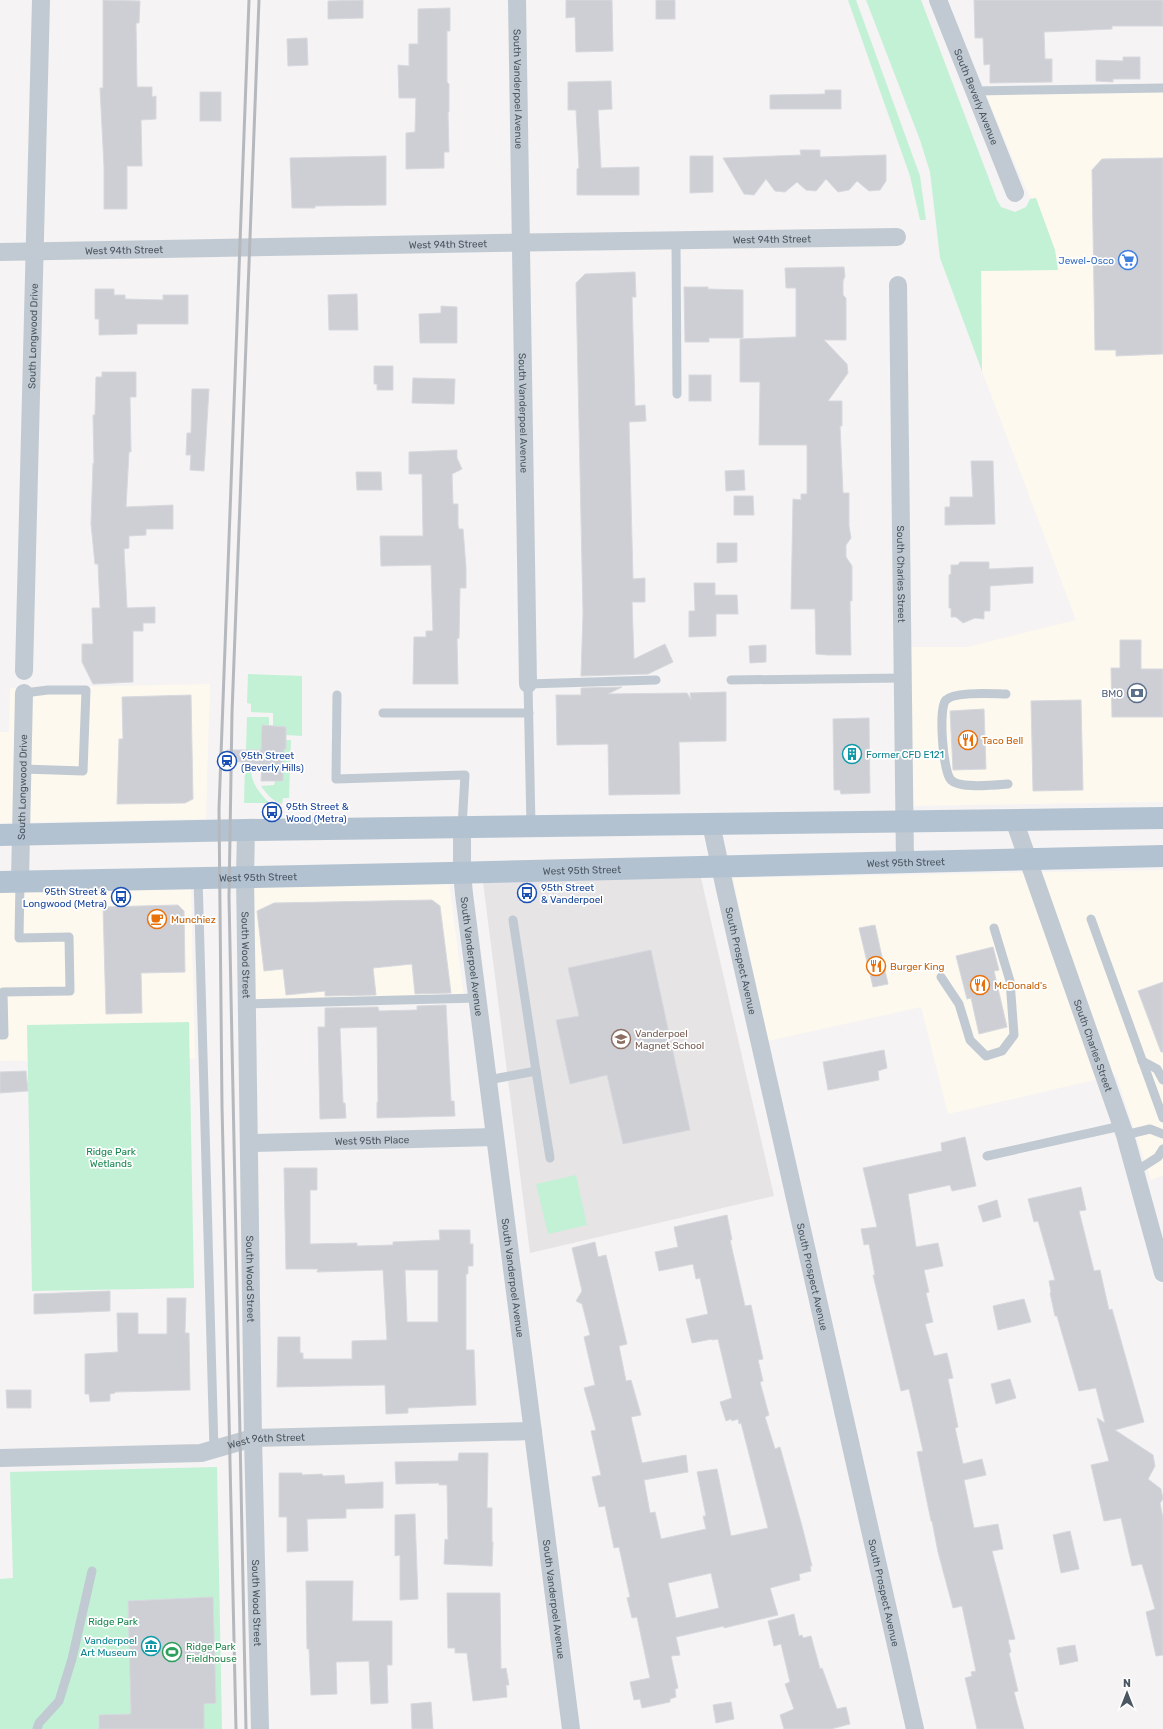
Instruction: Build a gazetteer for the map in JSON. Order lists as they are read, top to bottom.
{
  "streets": {
    "main road": ["West 95th Street"],
    "street": [
      "South Vanderpoel Avenue",
      "South Beverly Avenue",
      "West 94th Street",
      "South Longwood Drive",
      "South Charles Street",
      "South Wood Street",
      "South Prospect Avenue",
      "West 95th Place",
      "West 96th Street"
    ]
  },
  "crossings": [
    ["South Vanderpoel Avenue", "West 94th Street"],
    ["South Vanderpoel Avenue", "West 95th Street"],
    ["South Vanderpoel Avenue", "West 95th Place"],
    ["South Vanderpoel Avenue", "West 96th Street"],
    ["West 94th Street", "South Longwood Drive"],
    ["South Longwood Drive", "West 95th Street"],
    ["South Charles Street", "West 95th Street"],
    ["West 95th Street", "South Wood Street"],
    ["West 95th Street", "South Prospect Avenue"],
    ["South Wood Street", "West 95th Place"],
    ["South Wood Street", "West 96th Street"]
  ],
  "parks": ["Ridge Park Wetlands", "Ridge Park"],
  "places": {
    "supermarket": ["Jewel-Osco"],
    "bank": ["BMO"],
    "restaurant": ["Taco Bell", "Burger King", "McDonald's"],
    "building": ["Former CFD E121"],
    "station": ["95th Street (Beverly Hills)"],
    "bus stop": ["95th Street & Wood (Metra)", "95th Street & Vanderpoel", "95th Street & Longwood (Metra)"],
    "cafe": ["Munchiez"],
    "school or university": ["Vanderpoel Magnet School"],
    "museum": ["Vanderpoel Art Museum"],
    "sports": ["Ridge Park Fieldhouse"]
  },
  "north": "top"
}
